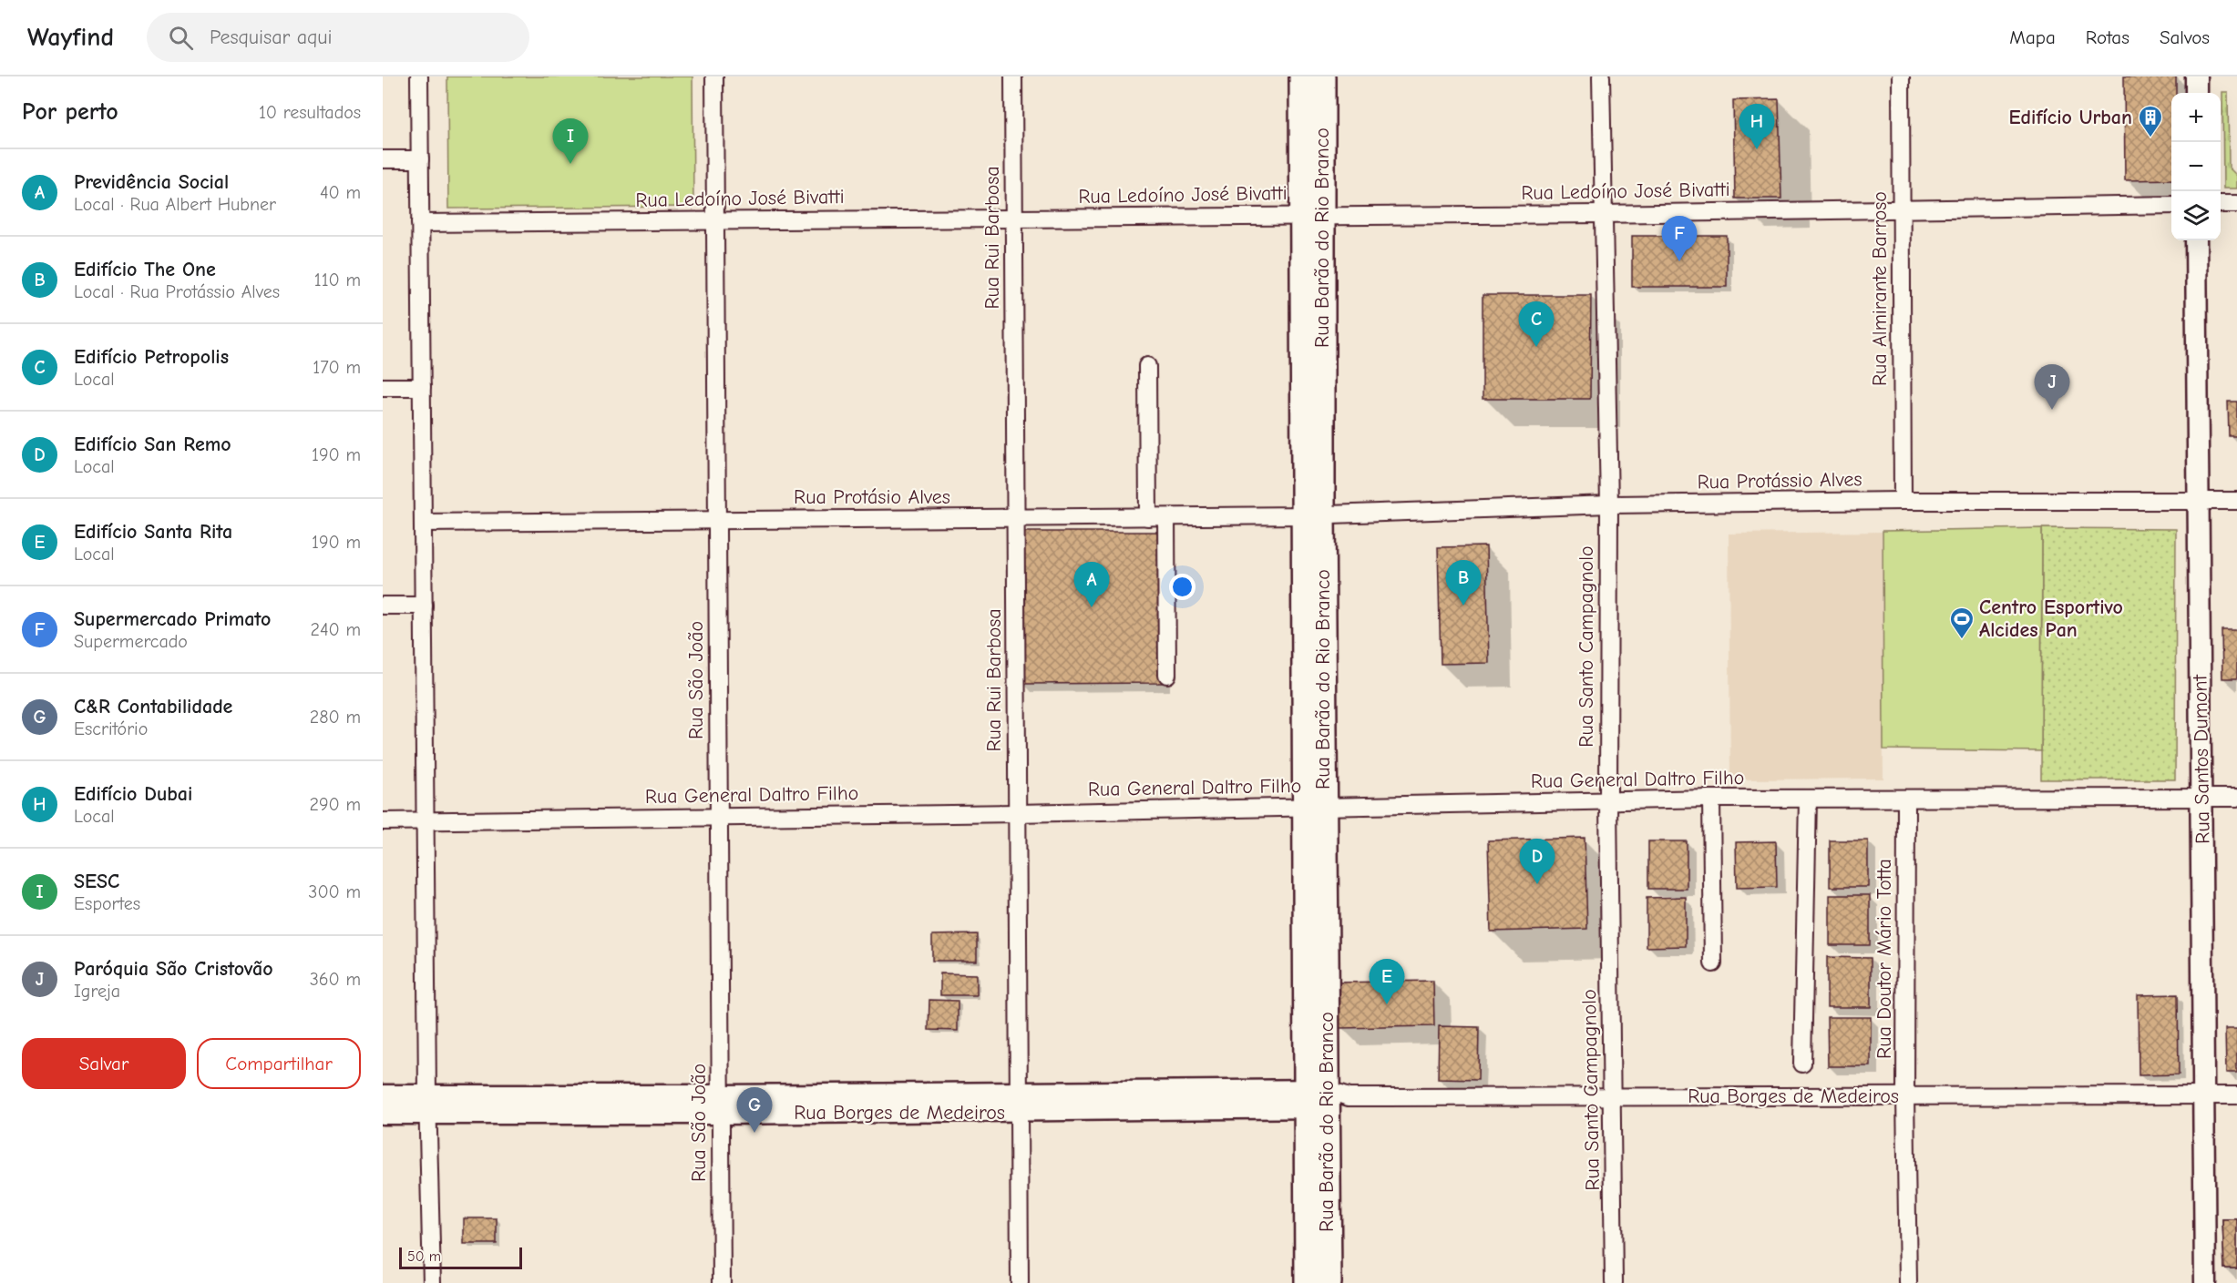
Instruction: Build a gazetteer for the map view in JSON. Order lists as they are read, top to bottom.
{
  "streets": {
    "main road": ["Rua Barão do Rio Branco"],
    "street": [
      "Rua Ledoíno José Bivatti",
      "Rua Rui Barbosa",
      "Rua Almirante Barroso",
      "Rua Protássio Alves",
      "Rua Protásio Alves",
      "Rua Santo Campagnolo",
      "Rua São João",
      "Rua Santos Dumont",
      "Rua General Daltro Filho",
      "Rua Doutor Mário Totta",
      "Rua Borges de Medeiros"
    ]
  },
  "crossings": [
    ["Rua Ledoíno José Bivatti", "Rua Rui Barbosa"],
    ["Rua Ledoíno José Bivatti", "Rua Barão do Rio Branco"],
    ["Rua Ledoíno José Bivatti", "Rua Almirante Barroso"],
    ["Rua Ledoíno José Bivatti", "Rua Santo Campagnolo"],
    ["Rua Ledoíno José Bivatti", "Rua São João"],
    ["Rua Rui Barbosa", "Rua Protásio Alves"],
    ["Rua Rui Barbosa", "Rua General Daltro Filho"],
    ["Rua Rui Barbosa", "Rua Borges de Medeiros"],
    ["Rua Barão do Rio Branco", "Rua Protássio Alves"],
    ["Rua Barão do Rio Branco", "Rua Protásio Alves"],
    ["Rua Barão do Rio Branco", "Rua General Daltro Filho"],
    ["Rua Barão do Rio Branco", "Rua Borges de Medeiros"],
    ["Rua Almirante Barroso", "Rua Protássio Alves"],
    ["Rua Protássio Alves", "Rua Protásio Alves"],
    ["Rua Protássio Alves", "Rua Santo Campagnolo"],
    ["Rua Protássio Alves", "Rua Santos Dumont"],
    ["Rua Protásio Alves", "Rua São João"],
    ["Rua Santo Campagnolo", "Rua General Daltro Filho"],
    ["Rua Santo Campagnolo", "Rua Borges de Medeiros"],
    ["Rua São João", "Rua General Daltro Filho"],
    ["Rua São João", "Rua Borges de Medeiros"],
    ["Rua Santos Dumont", "Rua General Daltro Filho"],
    ["Rua Santos Dumont", "Rua Borges de Medeiros"],
    ["Rua General Daltro Filho", "Rua Doutor Mário Totta"],
    ["Rua Doutor Mário Totta", "Rua Borges de Medeiros"]
  ],
  "places": {
    "building": ["Edifício Urban"],
    "sports": ["Centro Esportivo Alcides Pan"]
  },
  "scale_bar": "50 m",
  "page": {
    "header": "Wayfind",
    "search": "Pesquisar aqui",
    "nav": ["Mapa", "Rotas", "Salvos"],
    "heading": ["Por perto", "10 resultados"],
    "map_buttons": ["+", "−"],
    "pins": [
      "H",
      "I",
      "F",
      "C",
      "J",
      "B",
      "A",
      "D",
      "E",
      "G"
    ],
    "list": [
      {
        "mark": "A",
        "name": "Previdência Social",
        "note": "Local · Rua Albert Hubner",
        "value": "40 m"
      },
      {
        "mark": "B",
        "name": "Edifício The One",
        "note": "Local · Rua Protássio Alves",
        "value": "110 m"
      },
      {
        "mark": "C",
        "name": "Edifício Petropolis",
        "note": "Local",
        "value": "170 m"
      },
      {
        "mark": "D",
        "name": "Edifício San Remo",
        "note": "Local",
        "value": "190 m"
      },
      {
        "mark": "E",
        "name": "Edifício Santa Rita",
        "note": "Local",
        "value": "190 m"
      },
      {
        "mark": "F",
        "name": "Supermercado Primato",
        "note": "Supermercado",
        "value": "240 m"
      },
      {
        "mark": "G",
        "name": "C&R Contabilidade",
        "note": "Escritório",
        "value": "280 m"
      },
      {
        "mark": "H",
        "name": "Edifício Dubai",
        "note": "Local",
        "value": "290 m"
      },
      {
        "mark": "I",
        "name": "SESC",
        "note": "Esportes",
        "value": "300 m"
      },
      {
        "mark": "J",
        "name": "Paróquia São Cristovão",
        "note": "Igreja",
        "value": "360 m"
      }
    ],
    "buttons": ["Salvar", "Compartilhar"],
    "scale": "50 m"
  }
}
